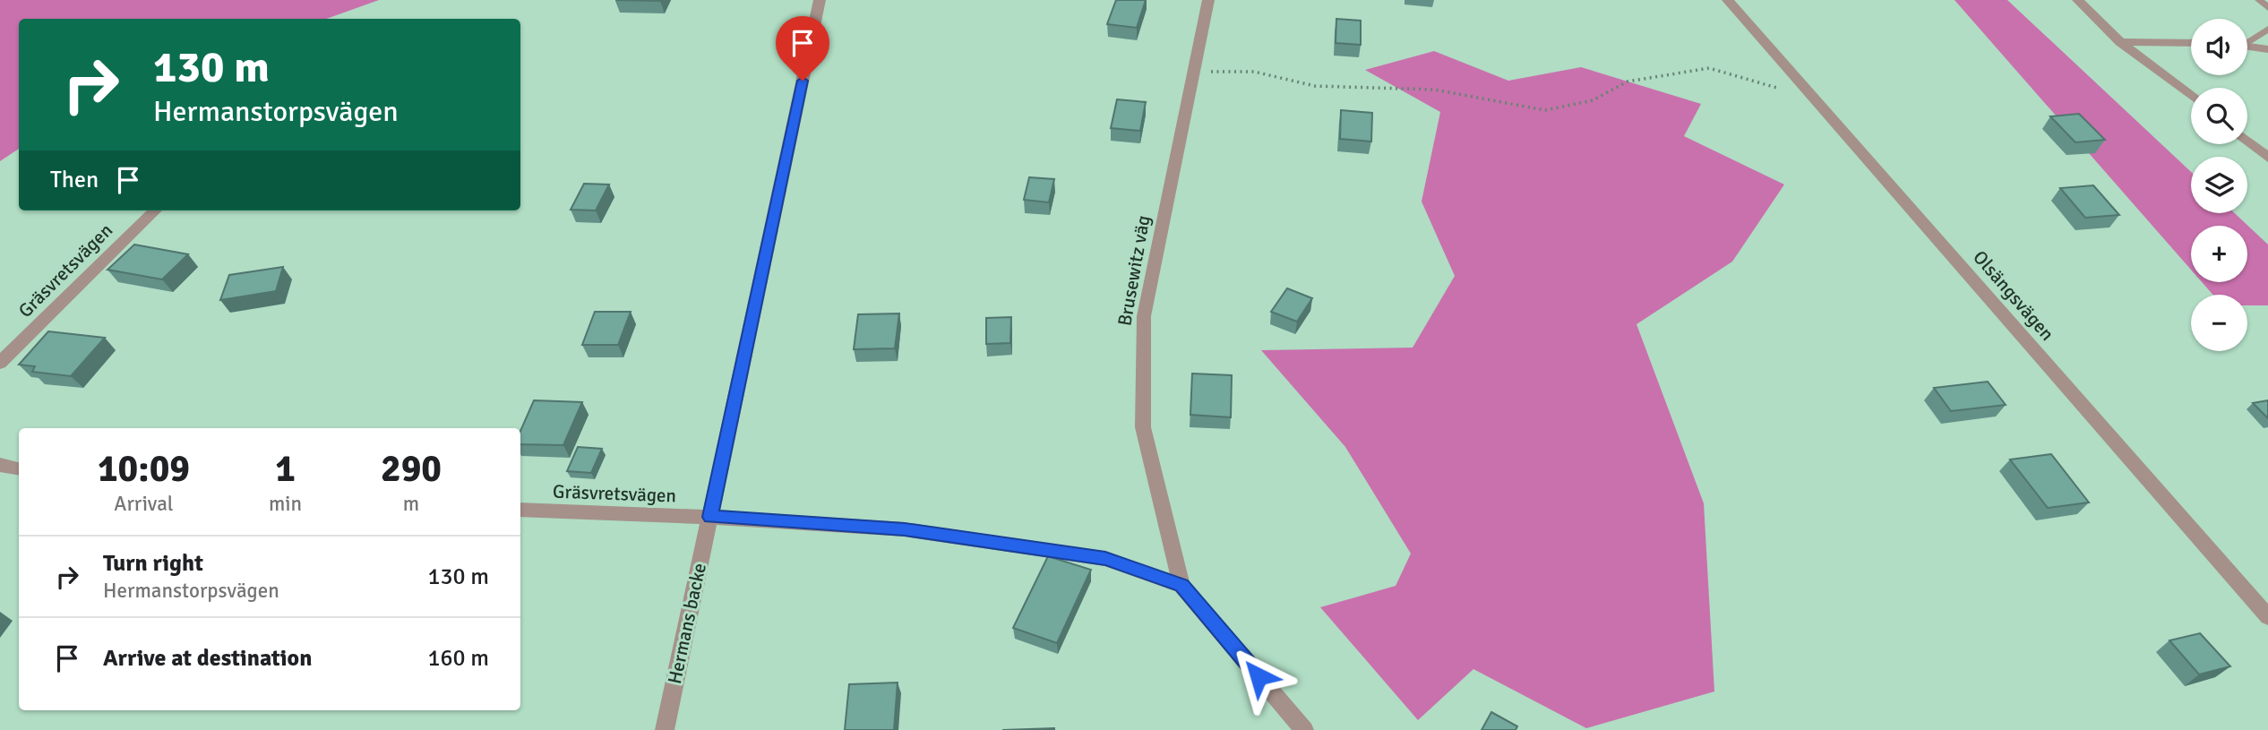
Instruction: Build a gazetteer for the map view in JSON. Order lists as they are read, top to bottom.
{
  "streets": {
    "street": [
      "Gräsvretsvägen",
      "Brusewitz väg",
      "Olsängsvägen",
      "Hermans backe"
    ]
  },
  "crossings": [
    ["Gräsvretsvägen", "Brusewitz väg"],
    ["Gräsvretsvägen", "Hermans backe"]
  ],
  "page": {
    "map_buttons": ["+", "−"],
    "turn": ["130 m", "Hermanstorpsvägen"],
    "then": "Then",
    "eta": [
      "10:09",
      "Arrival",
      "1",
      "min",
      "290",
      "m"
    ],
    "list": [
      {
        "name": "Turn right",
        "note": "Hermanstorpsvägen",
        "value": "130 m"
      },
      {
        "name": "Arrive at destination",
        "value": "160 m"
      }
    ]
  }
}
